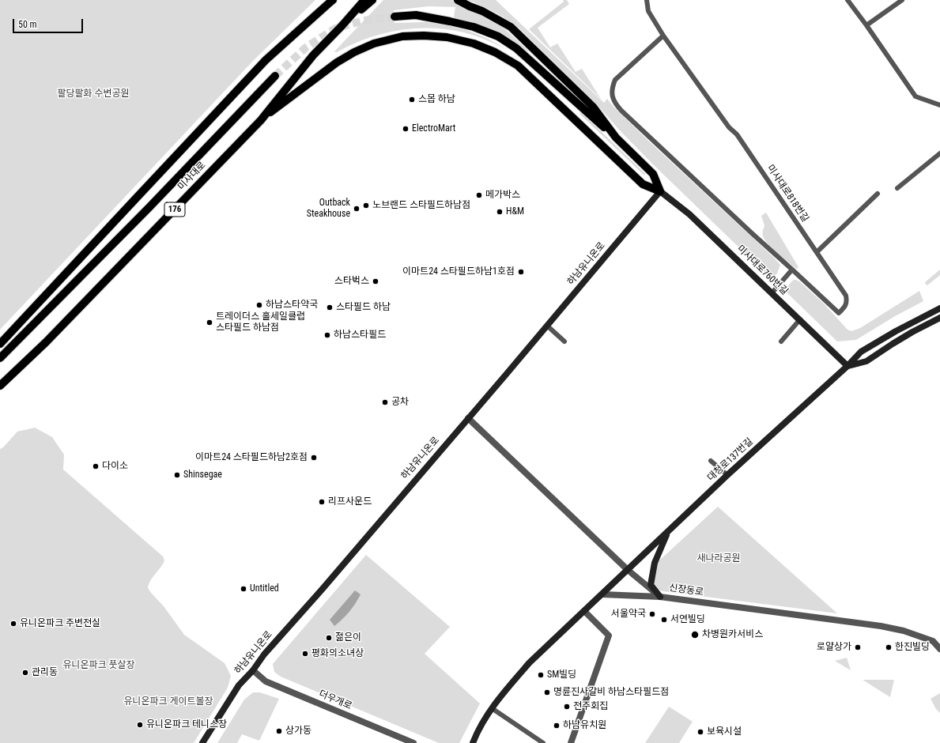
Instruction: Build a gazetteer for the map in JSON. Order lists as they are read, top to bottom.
{
  "streets": {
    "main road": [
      "미사대로",
      "176",
      "하남유니온로",
      "미사대로760번길",
      "대청로137번길"
    ],
    "street": ["신장동로", "더우개로"],
    "lane": ["미사대로818번길"]
  },
  "crossings": [
    ["하남유니온로", "미사대로760번길"],
    ["하남유니온로", "신장동로"],
    ["하남유니온로", "더우개로"],
    ["미사대로760번길", "대청로137번길"],
    ["대청로137번길", "신장동로"]
  ],
  "parks": [
    "팔당팔화 수변공원",
    "새나라공원",
    "유니온파크 풋살장",
    "유니온파크 게이트볼장"
  ],
  "places": [
    "스몹 하남",
    "ElectroMart",
    "메가박스",
    "노브랜드 스타필드하남점",
    "Outback Steakhouse",
    "H&M",
    "이마트24 스타필드하남1호점",
    "스타벅스",
    "하남스타약국",
    "스타필드 하남",
    "트레이더스 홀세일클럽 스타필드 하남점",
    "하남스타필드",
    "공차",
    "이마트24 스타필드하남2호점",
    "다이소",
    "Shinsegae",
    "리프사운드",
    "Untitled",
    "서울약국",
    "서연빌딩",
    "유니온파크 주변전실",
    "차병원카서비스",
    "젊은이",
    "로얄상가",
    "한진빌딩",
    "평화의소녀상",
    "관리동",
    "SM빌딩",
    "명륜진사갈비 하남스타필드점",
    "전주회집",
    "유니온파크 테니스장",
    "하남유치원",
    "상가동",
    "보육시설"
  ],
  "scale_bar": "50 m"
}
